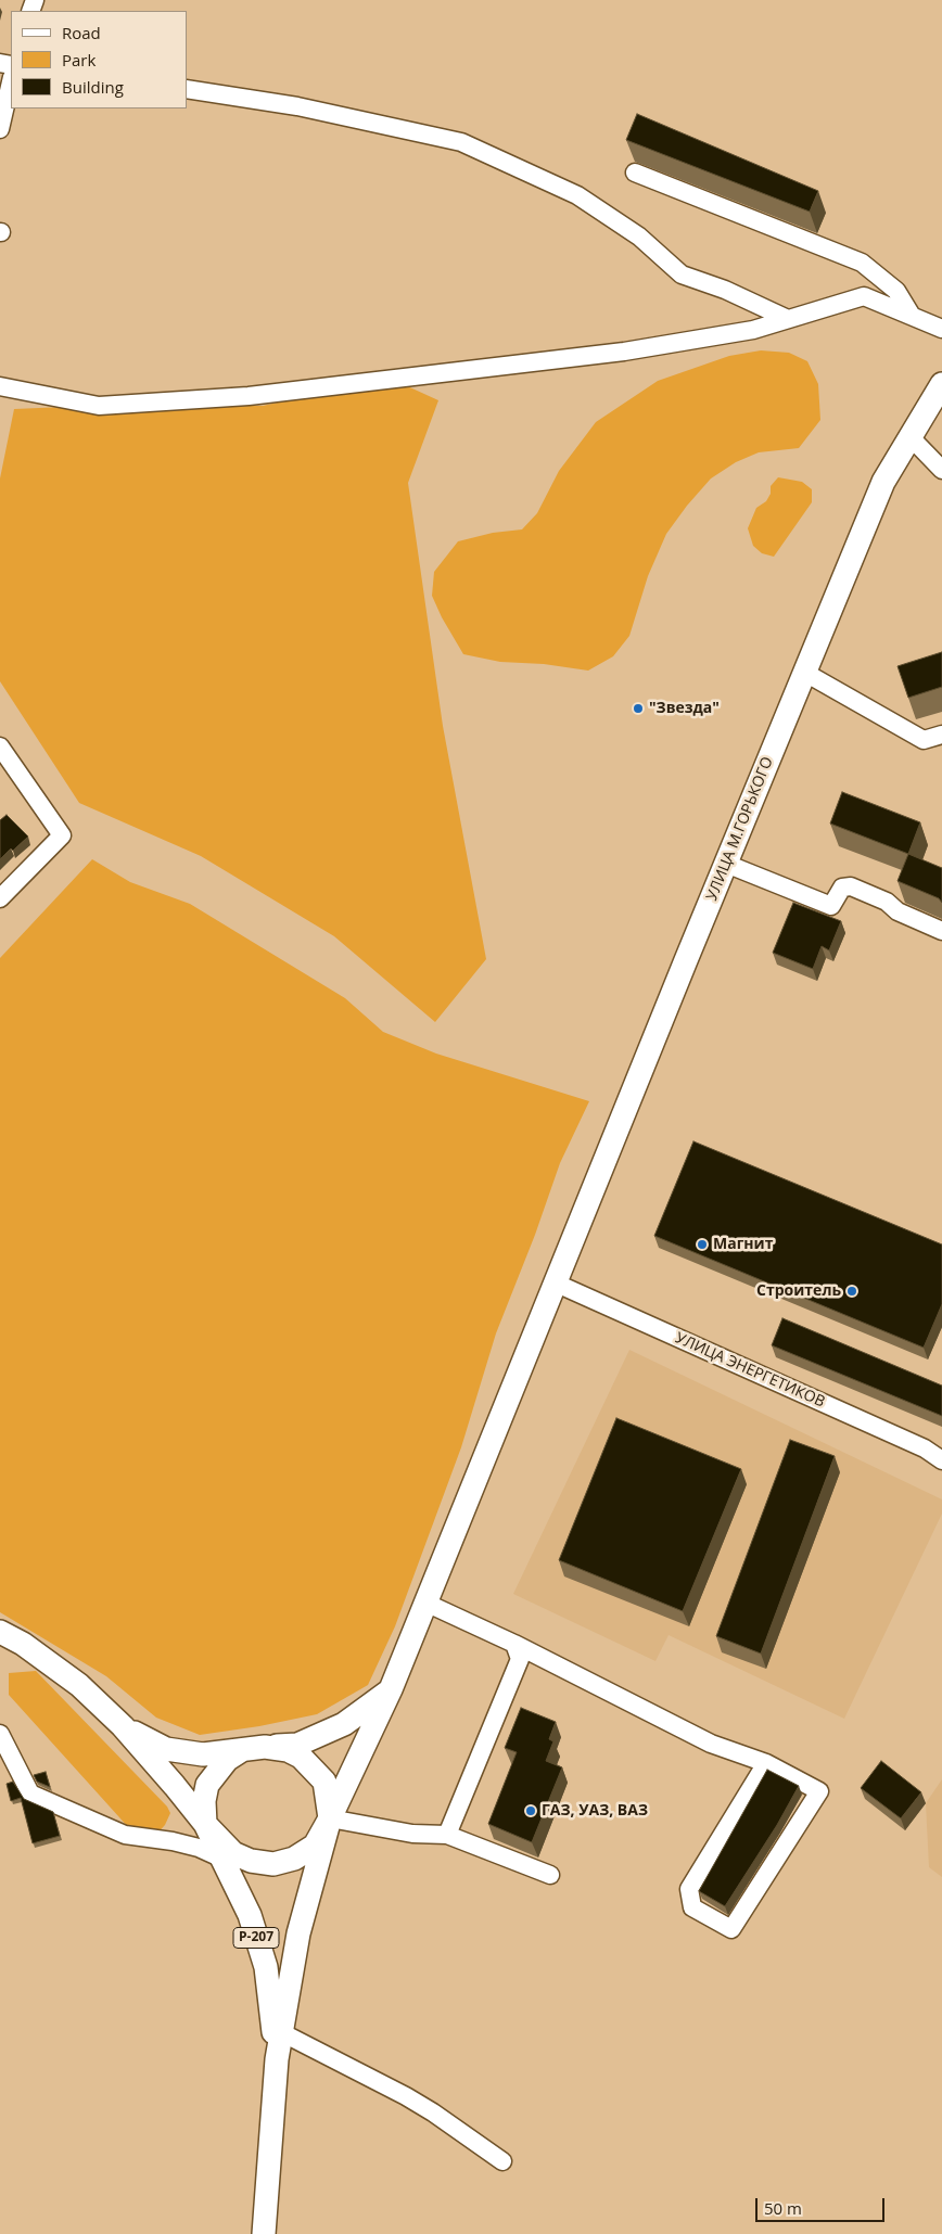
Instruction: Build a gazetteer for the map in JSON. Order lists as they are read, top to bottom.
{
  "streets": {
    "main road": ["УЛИЦА М.ГОРЬКОГО", "Р-207"],
    "street": ["УЛИЦА ЭНЕРГЕТИКОВ"]
  },
  "crossings": [
    ["УЛИЦА М.ГОРЬКОГО", "УЛИЦА ЭНЕРГЕТИКОВ"],
    ["УЛИЦА М.ГОРЬКОГО", "Р-207"]
  ],
  "places": [
    "\"Звезда\"",
    "Магнит",
    "Строитель",
    "ГАЗ, УАЗ, ВАЗ"
  ],
  "legend": ["Road", "Park", "Building"],
  "scale_bar": "50 m"
}
